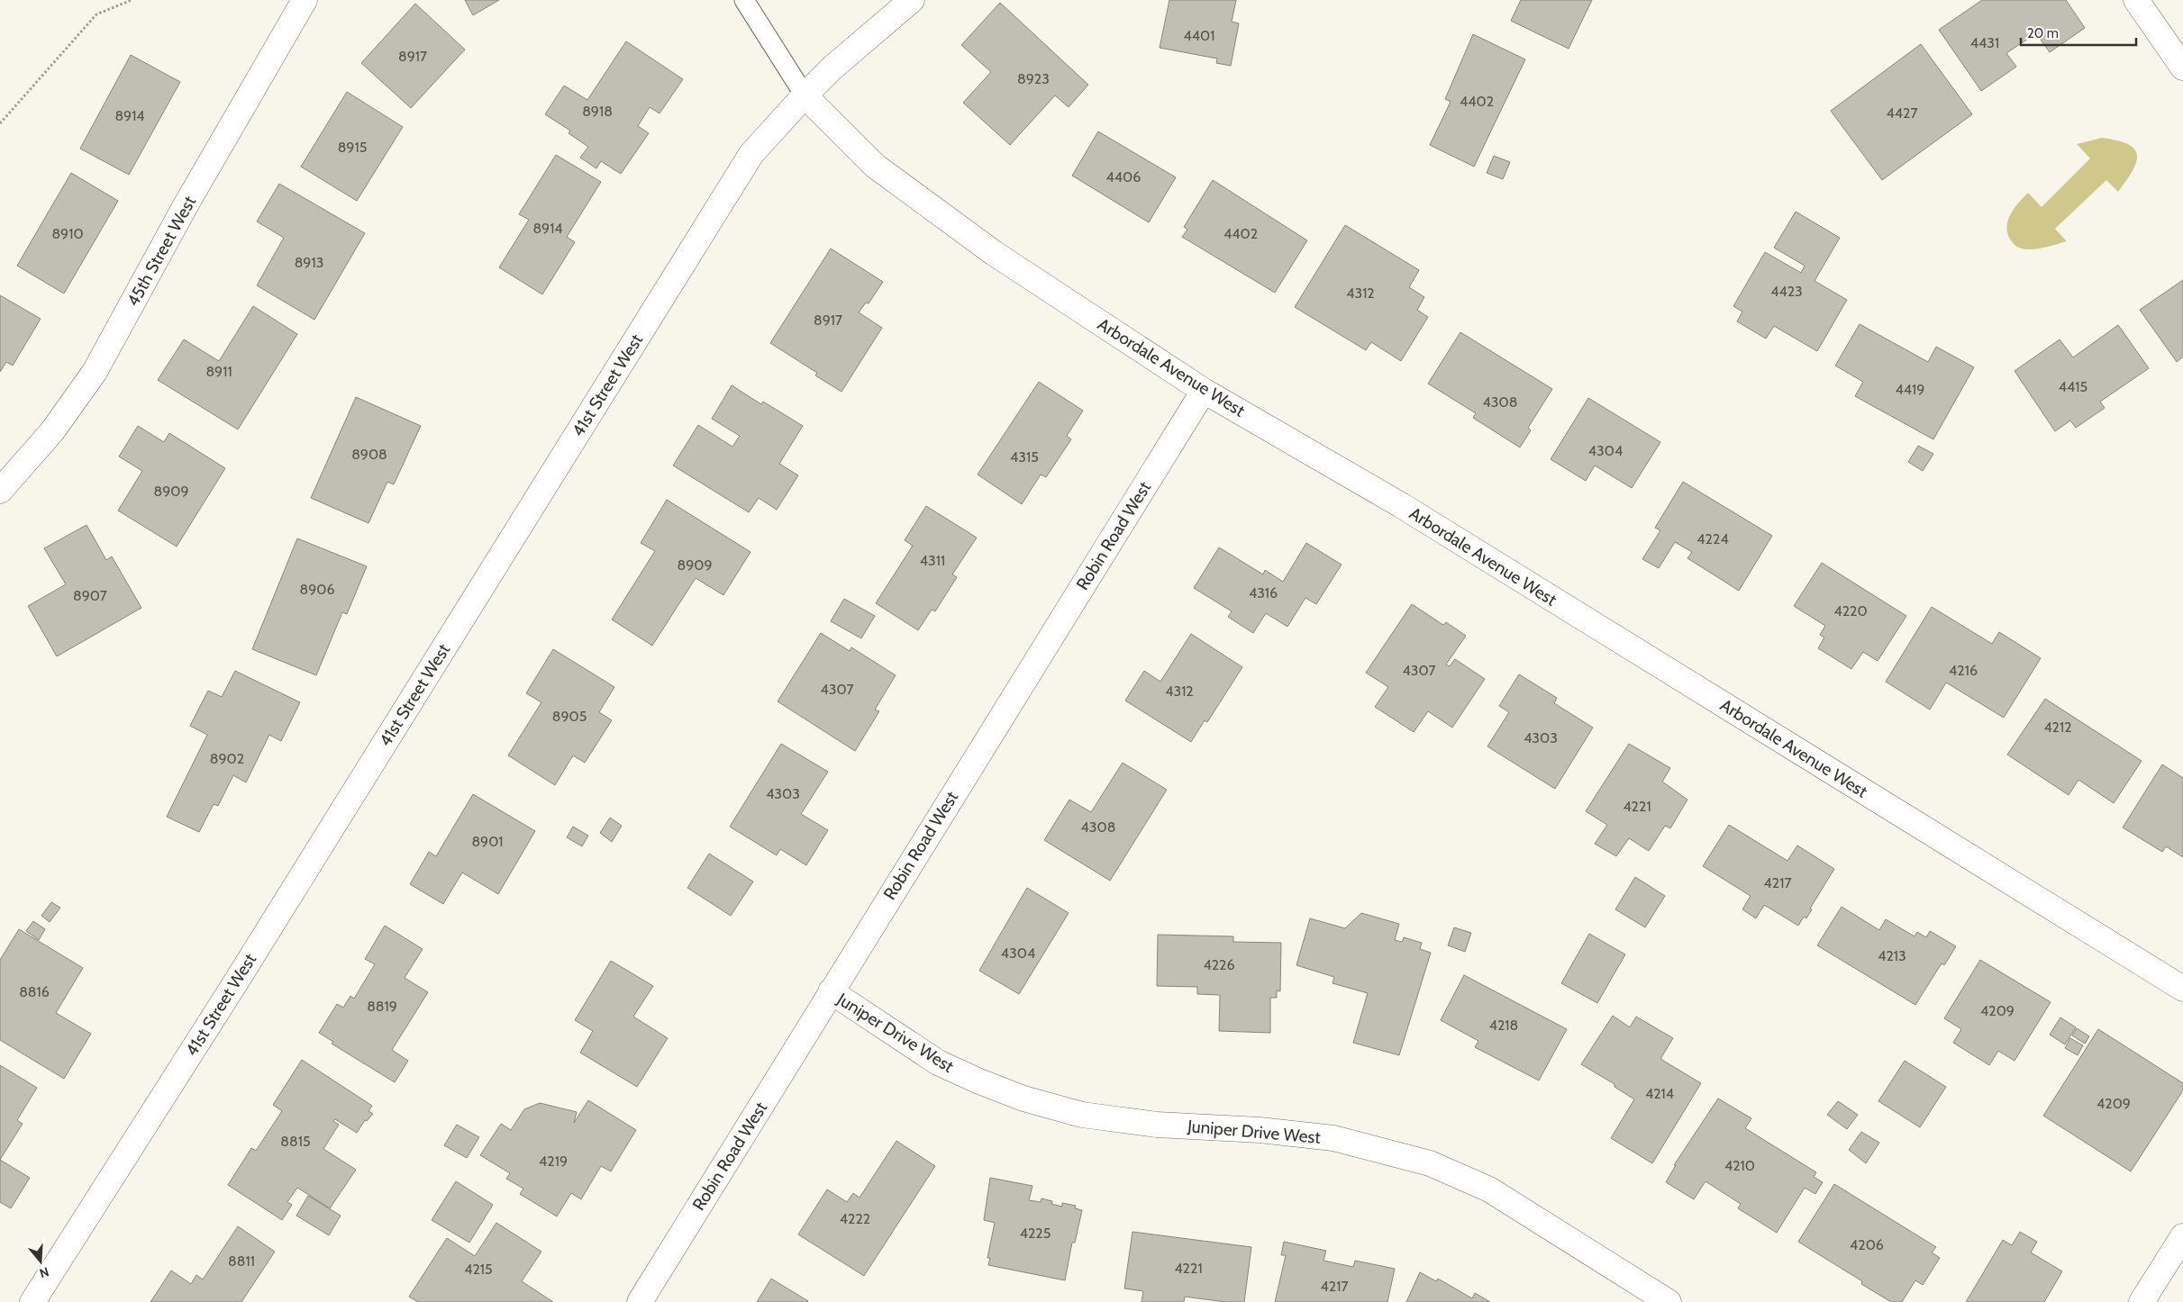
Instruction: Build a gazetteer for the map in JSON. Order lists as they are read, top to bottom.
{
  "streets": {
    "street": [
      "45th Street West",
      "Arbordale Avenue West",
      "41st Street West",
      "Robin Road West",
      "Juniper Drive West"
    ]
  },
  "crossings": [
    ["Arbordale Avenue West", "41st Street West"],
    ["Arbordale Avenue West", "Robin Road West"],
    ["Robin Road West", "Juniper Drive West"]
  ],
  "house_numbers": [
    "4401",
    "4431",
    "8917",
    "8923",
    "4402",
    "8918",
    "4427",
    "8914",
    "8915",
    "4406",
    "8914",
    "8910",
    "4402",
    "8913",
    "4423",
    "4312",
    "8917",
    "8911",
    "4415",
    "4419",
    "4308",
    "4304",
    "8908",
    "4315",
    "8909",
    "4224",
    "4311",
    "8909",
    "8906",
    "4316",
    "8907",
    "4220",
    "4307",
    "4216",
    "4307",
    "4312",
    "8905",
    "4212",
    "4303",
    "8902",
    "4303",
    "4221",
    "4308",
    "8901",
    "4217",
    "4304",
    "4213",
    "4226",
    "8816",
    "8819",
    "4209",
    "4218",
    "4214",
    "4209",
    "8815",
    "4219",
    "4210",
    "4222",
    "4225",
    "4206",
    "8811",
    "4221",
    "4215",
    "4217"
  ],
  "scale_bar": "20 m",
  "north": "bottom"
}
